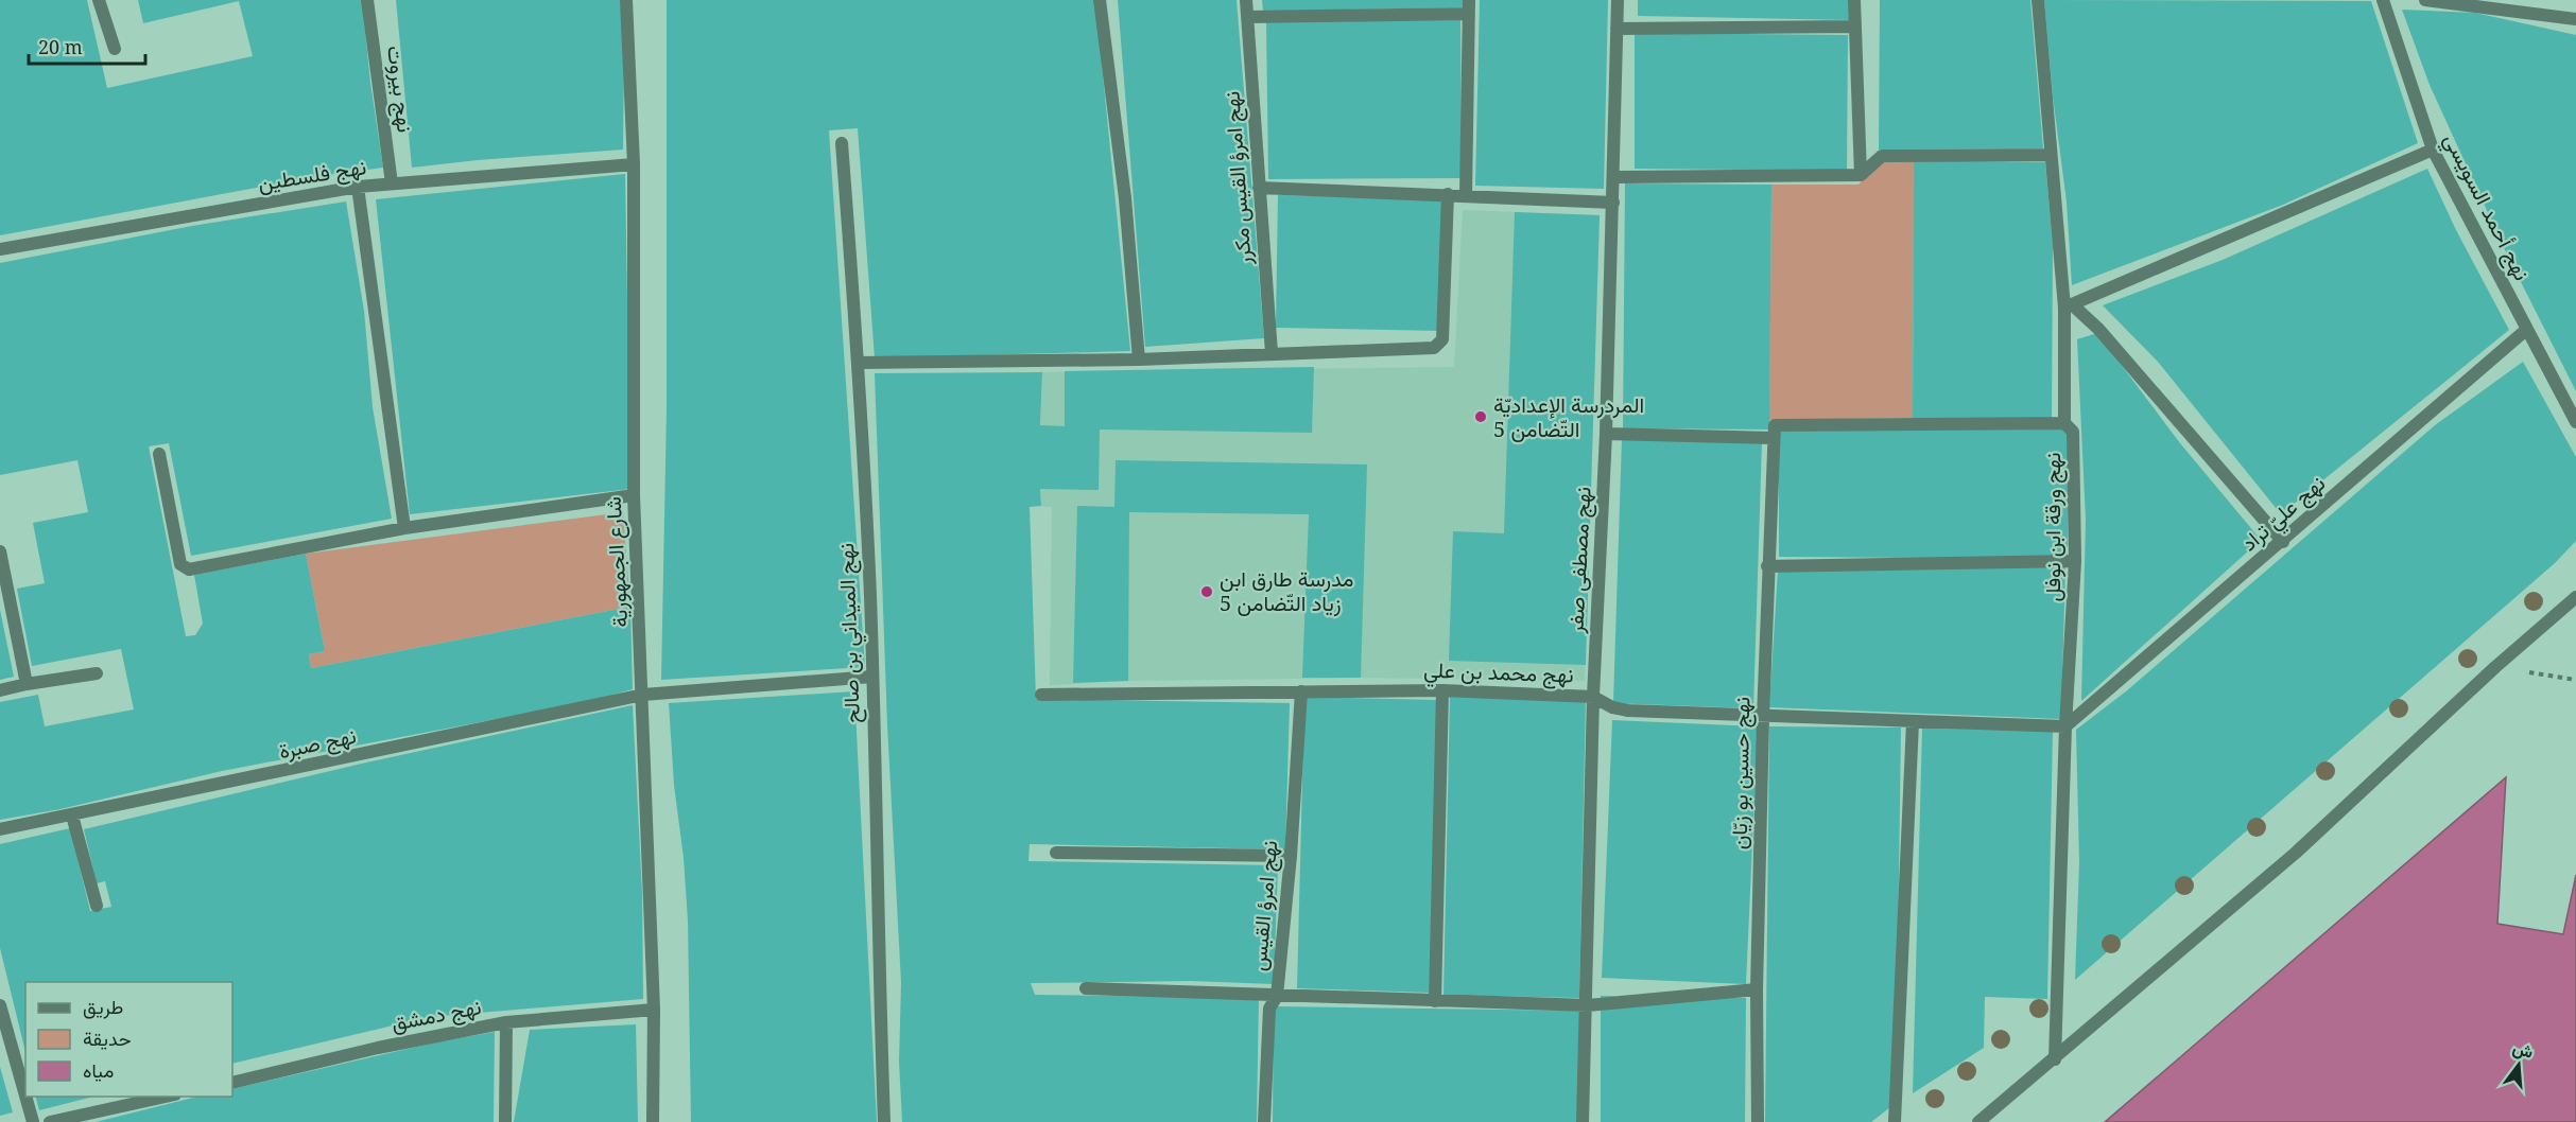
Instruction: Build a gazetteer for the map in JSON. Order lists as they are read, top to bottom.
{
  "streets": {
    "street": [
      "نهج بيروت",
      "نهج فلسطين",
      "نهج امرؤ القيس مكرر",
      "نهج أحمد السويسي",
      "نهج عليّ تراد",
      "نهج ورقة ابن نوفل",
      "نهج مصطفى صفر",
      "شارع الجمهورية",
      "نهج الميداني بن صالح",
      "نهج محمد بن علي",
      "نهج صبرة",
      "نهج حسين بو زيّان",
      "نهج امرؤ القيس",
      "نهج دمشق"
    ]
  },
  "crossings": [
    ["نهج بيروت", "نهج فلسطين"],
    ["نهج فلسطين", "شارع الجمهورية"],
    ["نهج أحمد السويسي", "نهج عليّ تراد"],
    ["نهج عليّ تراد", "نهج ورقة ابن نوفل"],
    ["نهج عليّ تراد", "نهج محمد بن علي"],
    ["نهج ورقة ابن نوفل", "نهج محمد بن علي"],
    ["نهج مصطفى صفر", "نهج محمد بن علي"],
    ["شارع الجمهورية", "نهج صبرة"],
    ["شارع الجمهورية", "نهج دمشق"],
    ["نهج الميداني بن صالح", "نهج صبرة"],
    ["نهج محمد بن علي", "نهج حسين بو زيّان"],
    ["نهج محمد بن علي", "نهج امرؤ القيس"]
  ],
  "places": ["المردرسة الإعداديّة التّضامن 5", "مدرسة طارق ابن زياد التّضامن 5"],
  "legend": ["طريق", "حديقة", "مياه"],
  "scale_bar": "20 m",
  "north": "top"
}
